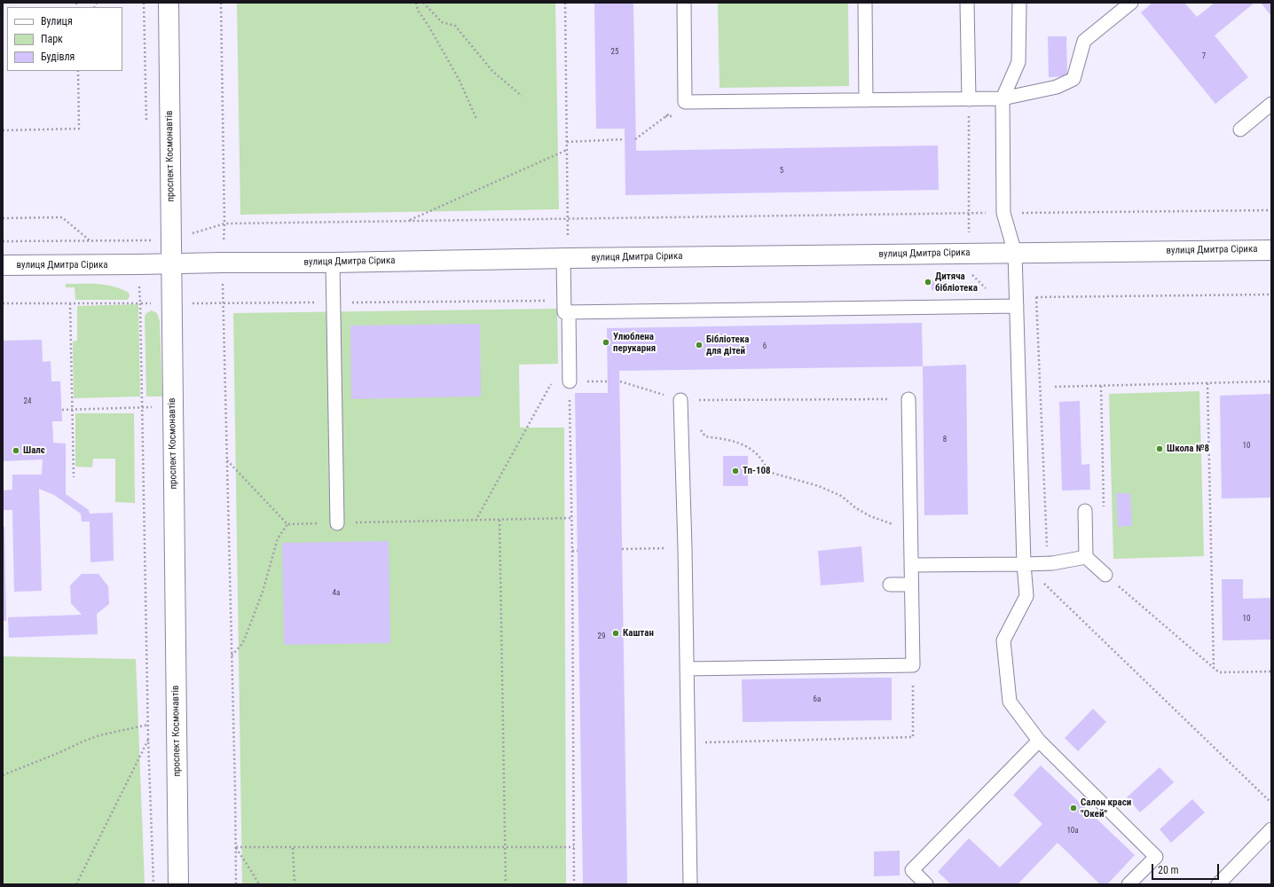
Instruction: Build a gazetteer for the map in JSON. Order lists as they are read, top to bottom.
{
  "streets": {
    "street": ["проспект Космонавтів", "вулиця Дмитра Сірика"]
  },
  "crossings": [
    ["проспект Космонавтів", "вулиця Дмитра Сірика"]
  ],
  "places": [
    "Дитяча бібліотека",
    "Улюблена перукарня",
    "Бібліотека для дітей",
    "Школа №8",
    "Шалє",
    "Тп-108",
    "Каштан",
    "Салон краси \"Окей\""
  ],
  "house_numbers": [
    "25",
    "7",
    "5",
    "6",
    "24",
    "8",
    "10",
    "4а",
    "10",
    "29",
    "6а",
    "10а"
  ],
  "legend": ["Вулиця", "Парк", "Будівля"],
  "scale_bar": "20 m"
}
